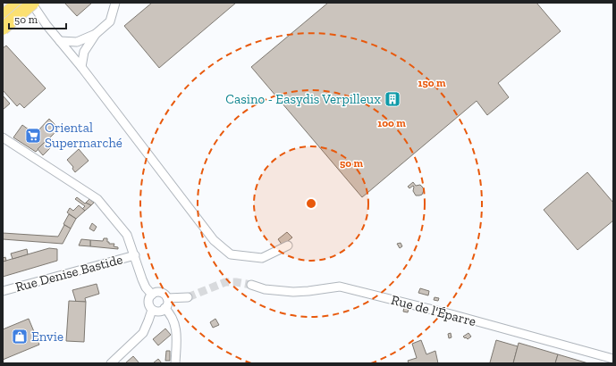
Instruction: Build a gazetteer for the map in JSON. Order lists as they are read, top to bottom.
{
  "streets": {
    "street": ["Rue Denise Bastide", "Rue de l'Éparre"]
  },
  "places": {
    "building": ["Casino - Easydis Verpilleux"],
    "supermarket": ["Oriental Supermarché"],
    "shop": ["Envie"]
  },
  "scale_bar": "50 m",
  "rings": ["150 m", "100 m", "50 m"]
}
